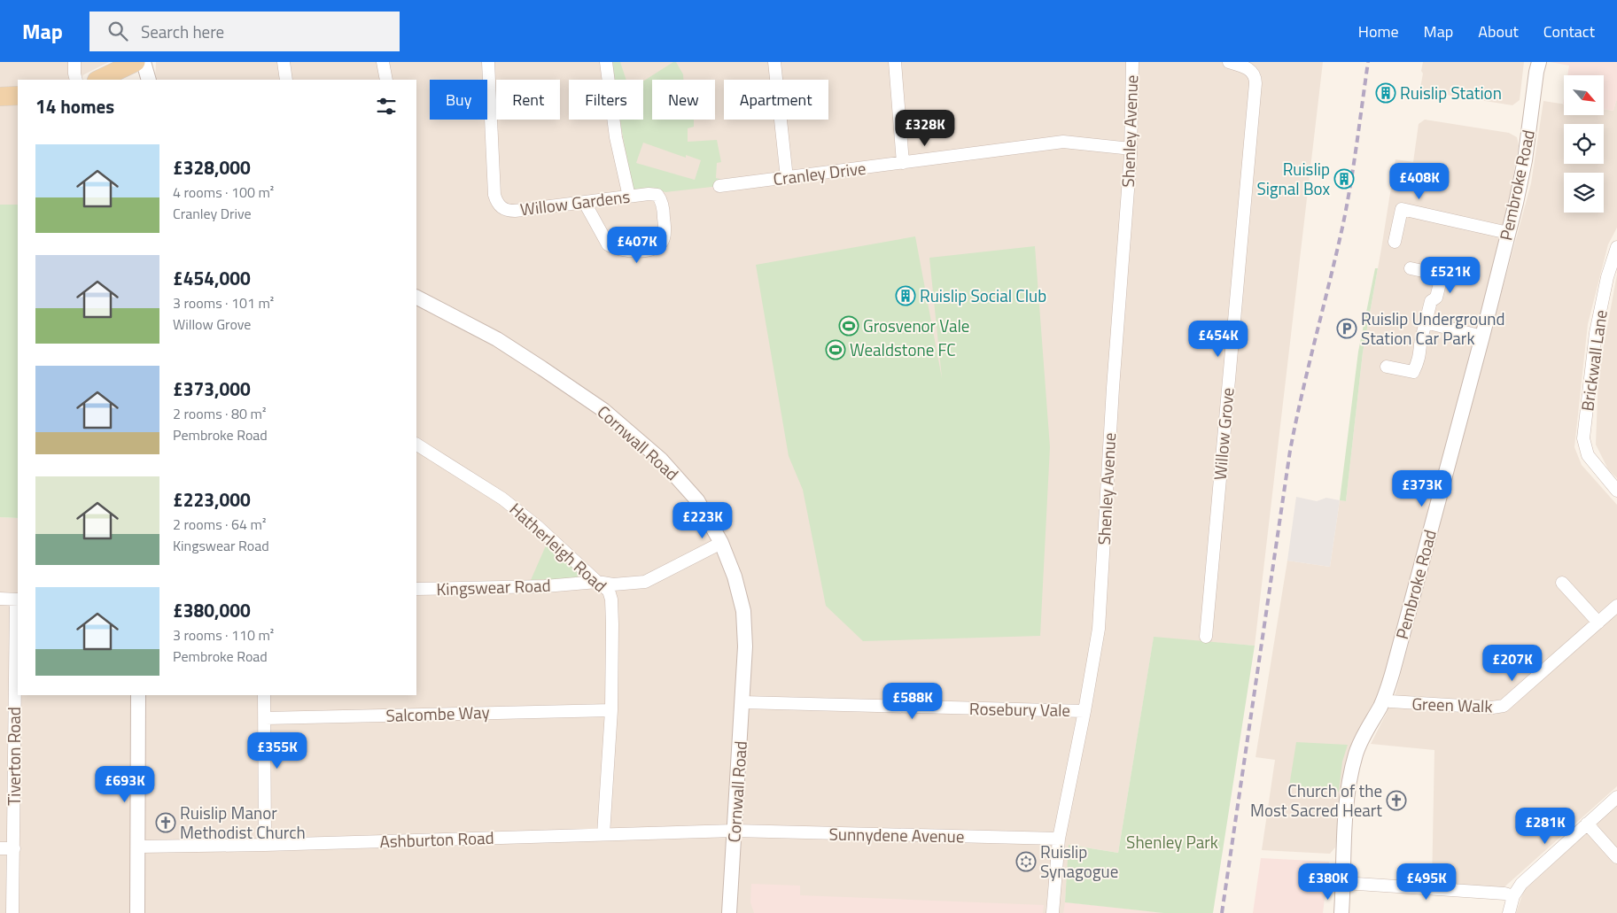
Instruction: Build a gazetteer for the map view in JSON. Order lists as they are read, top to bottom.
{
  "streets": {
    "street": [
      "Shenley Avenue",
      "Cranley Drive",
      "Pembroke Road",
      "Willow Gardens",
      "Brickwall Lane",
      "Willow Grove",
      "Cornwall Road",
      "Hatherleigh Road",
      "Kingswear Road",
      "Green Walk",
      "Rosebury Vale",
      "Salcombe Way",
      "Tiverton Road",
      "Sunnydene Avenue",
      "Ashburton Road"
    ]
  },
  "crossings": [
    ["Shenley Avenue", "Cranley Drive"],
    ["Shenley Avenue", "Rosebury Vale"],
    ["Shenley Avenue", "Sunnydene Avenue"],
    ["Pembroke Road", "Green Walk"],
    ["Cornwall Road", "Kingswear Road"],
    ["Cornwall Road", "Rosebury Vale"],
    ["Cornwall Road", "Sunnydene Avenue"],
    ["Cornwall Road", "Ashburton Road"],
    ["Hatherleigh Road", "Kingswear Road"],
    ["Hatherleigh Road", "Salcombe Way"],
    ["Hatherleigh Road", "Ashburton Road"],
    ["Sunnydene Avenue", "Ashburton Road"]
  ],
  "parks": ["Shenley Park"],
  "places": {
    "building": ["Ruislip Station", "Ruislip Signal Box", "Ruislip Social Club"],
    "sports": ["Grosvenor Vale", "Wealdstone FC"],
    "parking": ["Ruislip Underground Station Car Park"],
    "church": ["Church of the Most Sacred Heart", "Ruislip Manor Methodist Church"],
    "synagogue": ["Ruislip Synagogue"]
  },
  "north": "bottom right",
  "page": {
    "header": "Map",
    "search": "Search here",
    "nav": [
      "Home",
      "Map",
      "About",
      "Contact"
    ],
    "chip": [
      "Buy",
      "Rent",
      "Filters",
      "New",
      "Apartment"
    ],
    "heading": "14 homes",
    "price": [
      "£328K",
      "£408K",
      "£407K",
      "£521K",
      "£454K",
      "£373K",
      "£223K",
      "£207K",
      "£588K",
      "£355K",
      "£693K",
      "£281K",
      "£380K",
      "£495K"
    ],
    "list": [
      {
        "name": "£328,000",
        "note": "4 rooms · 100 m² · Cranley Drive"
      },
      {
        "name": "£454,000",
        "note": "3 rooms · 101 m² · Willow Grove"
      },
      {
        "name": "£373,000",
        "note": "2 rooms · 80 m² · Pembroke Road"
      },
      {
        "name": "£223,000",
        "note": "2 rooms · 64 m² · Kingswear Road"
      },
      {
        "name": "£380,000",
        "note": "3 rooms · 110 m² · Pembroke Road"
      }
    ]
  }
}
